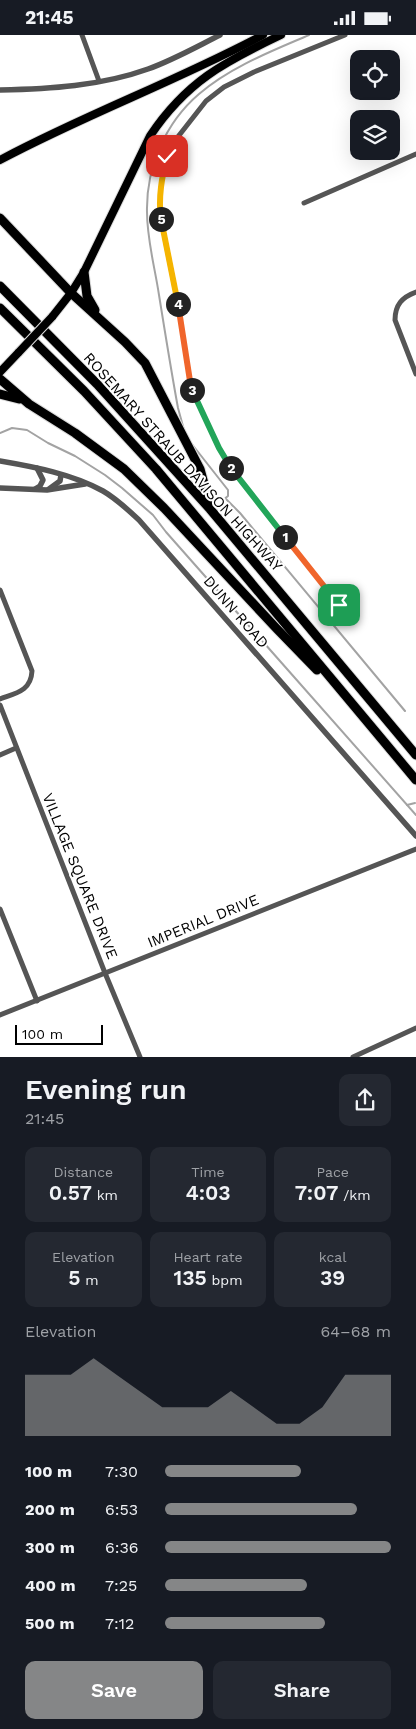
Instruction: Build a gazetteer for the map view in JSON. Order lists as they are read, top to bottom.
{
  "streets": {
    "highway": ["ROSEMARY STRAUB DAVISON HIGHWAY"],
    "street": ["DUNN ROAD", "VILLAGE SQUARE DRIVE", "IMPERIAL DRIVE"]
  },
  "crossings": [
    ["VILLAGE SQUARE DRIVE", "IMPERIAL DRIVE"]
  ],
  "scale_bar": "100 m",
  "page": {
    "status": "21:45",
    "pins": [
      "5",
      "4",
      "3",
      "2",
      "1"
    ],
    "scale": "100 m",
    "heading": ["Evening run", "21:45"],
    "stats": [
      ["Distance", "0.57 km"],
      ["Time", "4:03"],
      ["Pace", "7:07 /km"],
      ["Elevation", "5 m"],
      ["Heart rate", "135 bpm"],
      ["kcal", "39"]
    ],
    "chart": ["Elevation", "64–68 m"],
    "list": [
      {
        "name": "100 m",
        "note": "7:30"
      },
      {
        "name": "200 m",
        "note": "6:53"
      },
      {
        "name": "300 m",
        "note": "6:36"
      },
      {
        "name": "400 m",
        "note": "7:25"
      },
      {
        "name": "500 m",
        "note": "7:12"
      }
    ],
    "buttons": ["Save", "Share"]
  }
}
